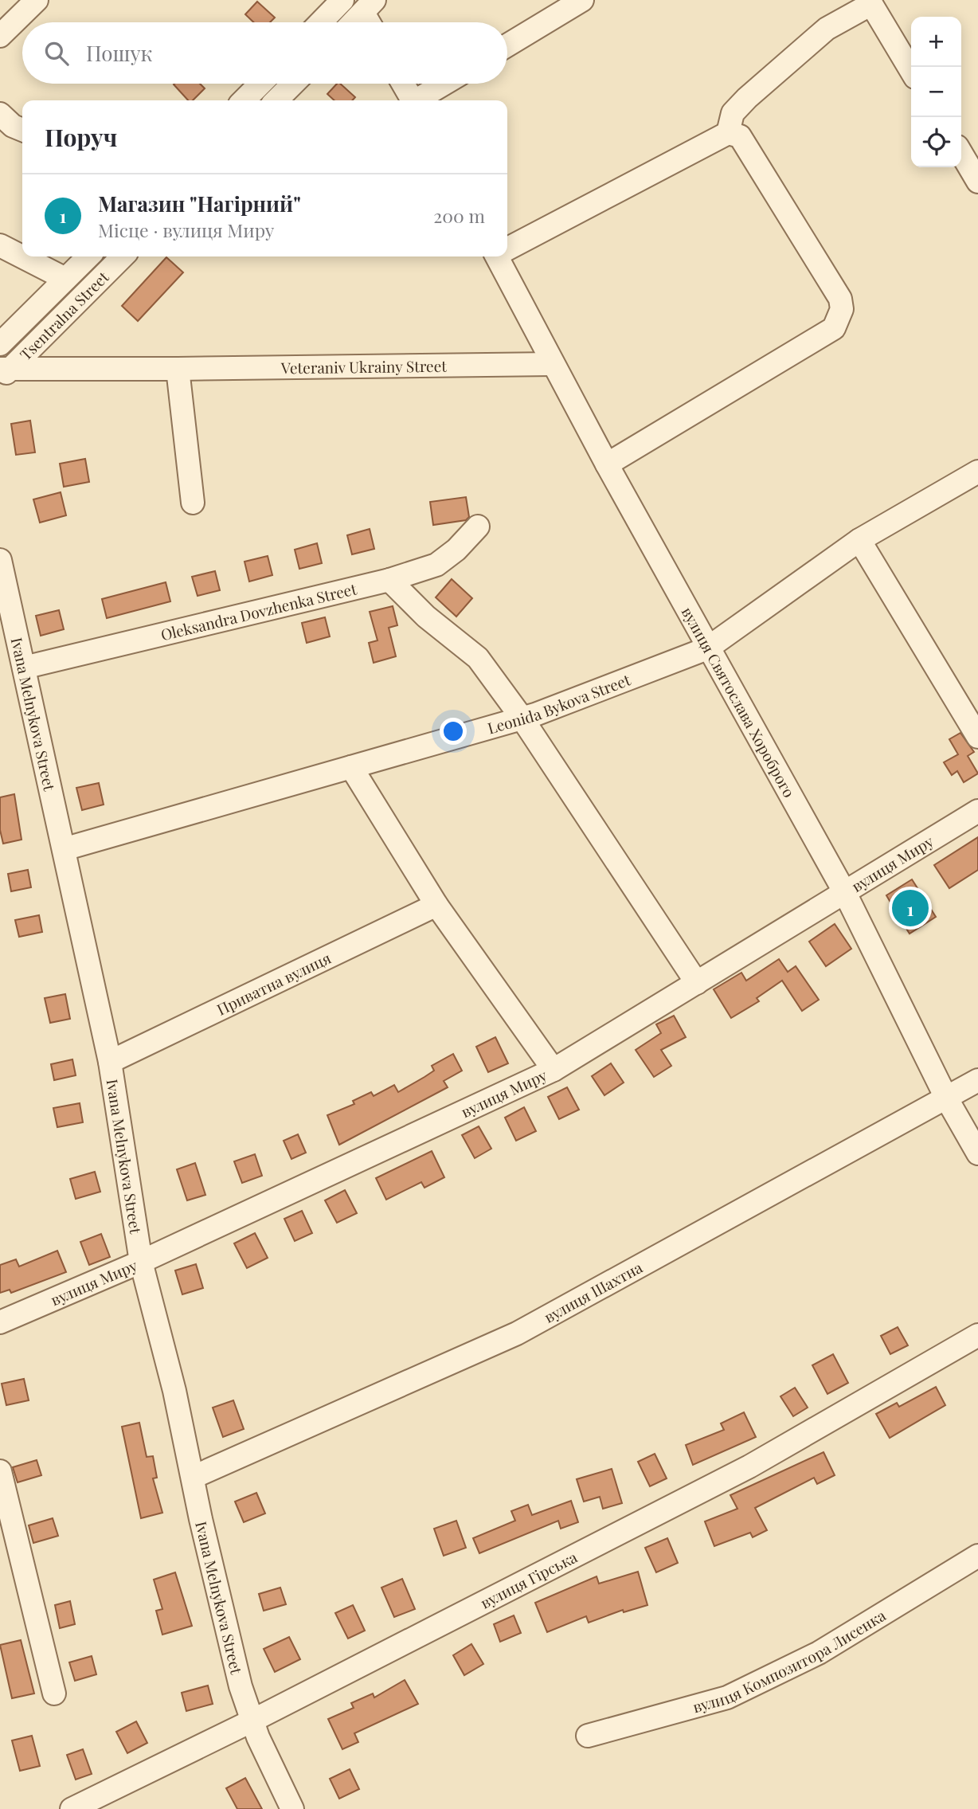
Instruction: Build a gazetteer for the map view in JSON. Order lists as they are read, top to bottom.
{
  "streets": {
    "street": [
      "Tsentralna Street",
      "Veteraniv Ukrainy Street",
      "Oleksandra Dovzhenka Street",
      "вулиця Святослава Хороброго",
      "Leonida Bykova Street",
      "Ivana Melnykova Street",
      "вулиця Миру",
      "Приватна вулиця",
      "вулиця Шахтна",
      "вулиця Гірська",
      "вулиця Композитора Лисенка"
    ]
  },
  "crossings": [
    ["Tsentralna Street", "Veteraniv Ukrainy Street"],
    ["Veteraniv Ukrainy Street", "вулиця Святослава Хороброго"],
    ["Oleksandra Dovzhenka Street", "Ivana Melnykova Street"],
    ["вулиця Святослава Хороброго", "Leonida Bykova Street"],
    ["вулиця Святослава Хороброго", "вулиця Миру"],
    ["вулиця Святослава Хороброго", "вулиця Шахтна"],
    ["Leonida Bykova Street", "Ivana Melnykova Street"],
    ["Ivana Melnykova Street", "вулиця Миру"],
    ["Ivana Melnykova Street", "Приватна вулиця"],
    ["Ivana Melnykova Street", "вулиця Шахтна"],
    ["Ivana Melnykova Street", "вулиця Гірська"]
  ],
  "page": {
    "map_buttons": ["+", "−"],
    "search": "Пошук",
    "heading": "Поруч",
    "list": [
      {
        "mark": "1",
        "name": "Магазин \"Нагірний\"",
        "note": "Місце · вулиця Миру",
        "value": "200 m"
      }
    ],
    "pins": "1"
  }
}
